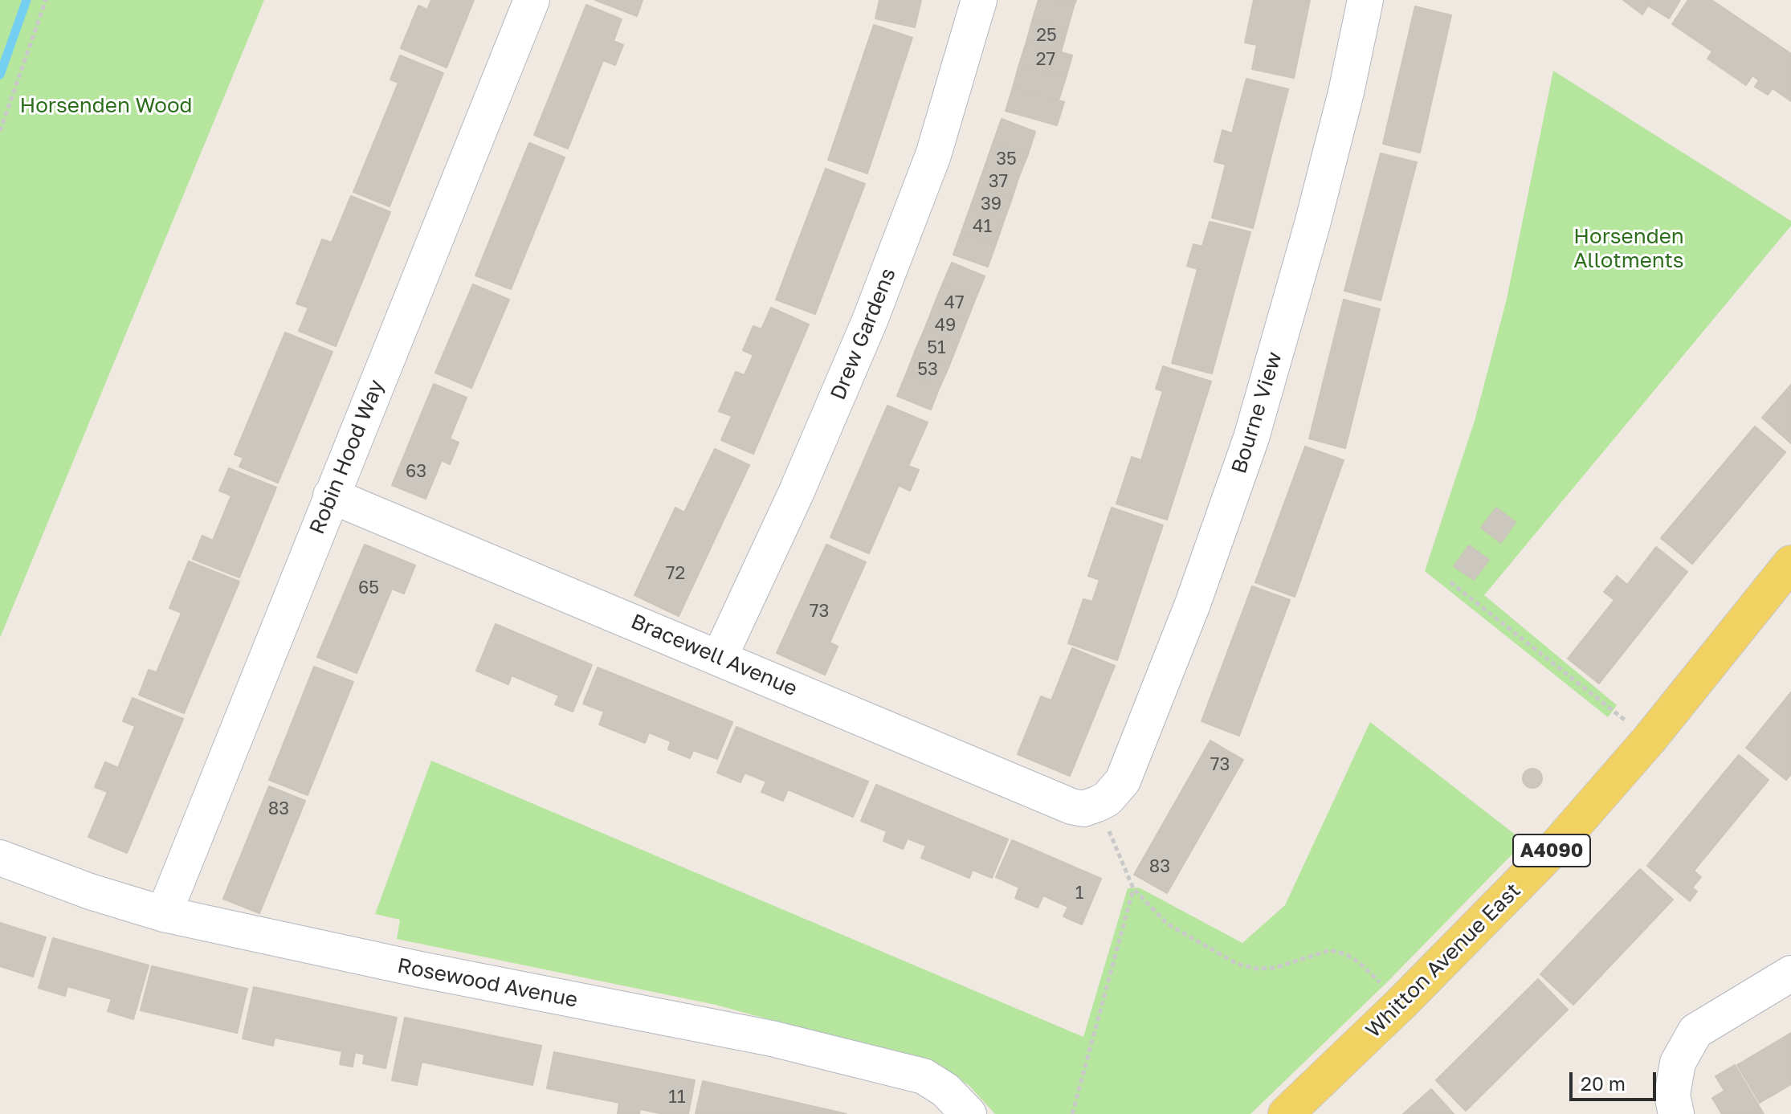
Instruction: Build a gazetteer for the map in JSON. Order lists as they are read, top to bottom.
{
  "streets": {
    "main road": ["A4090", "Whitton Avenue East"],
    "street": [
      "Drew Gardens",
      "Bourne View",
      "Robin Hood Way",
      "Bracewell Avenue",
      "Rosewood Avenue"
    ]
  },
  "crossings": [
    ["Drew Gardens", "Bracewell Avenue"],
    ["Bourne View", "Bracewell Avenue"],
    ["Robin Hood Way", "Bracewell Avenue"],
    ["Robin Hood Way", "Rosewood Avenue"]
  ],
  "parks": ["Horsenden Wood", "Horsenden Allotments"],
  "house_numbers": [
    "25",
    "27",
    "35",
    "37",
    "39",
    "41",
    "47",
    "49",
    "51",
    "53",
    "63",
    "72",
    "65",
    "73",
    "73",
    "83",
    "83",
    "1",
    "11"
  ],
  "scale_bar": "20 m"
}
